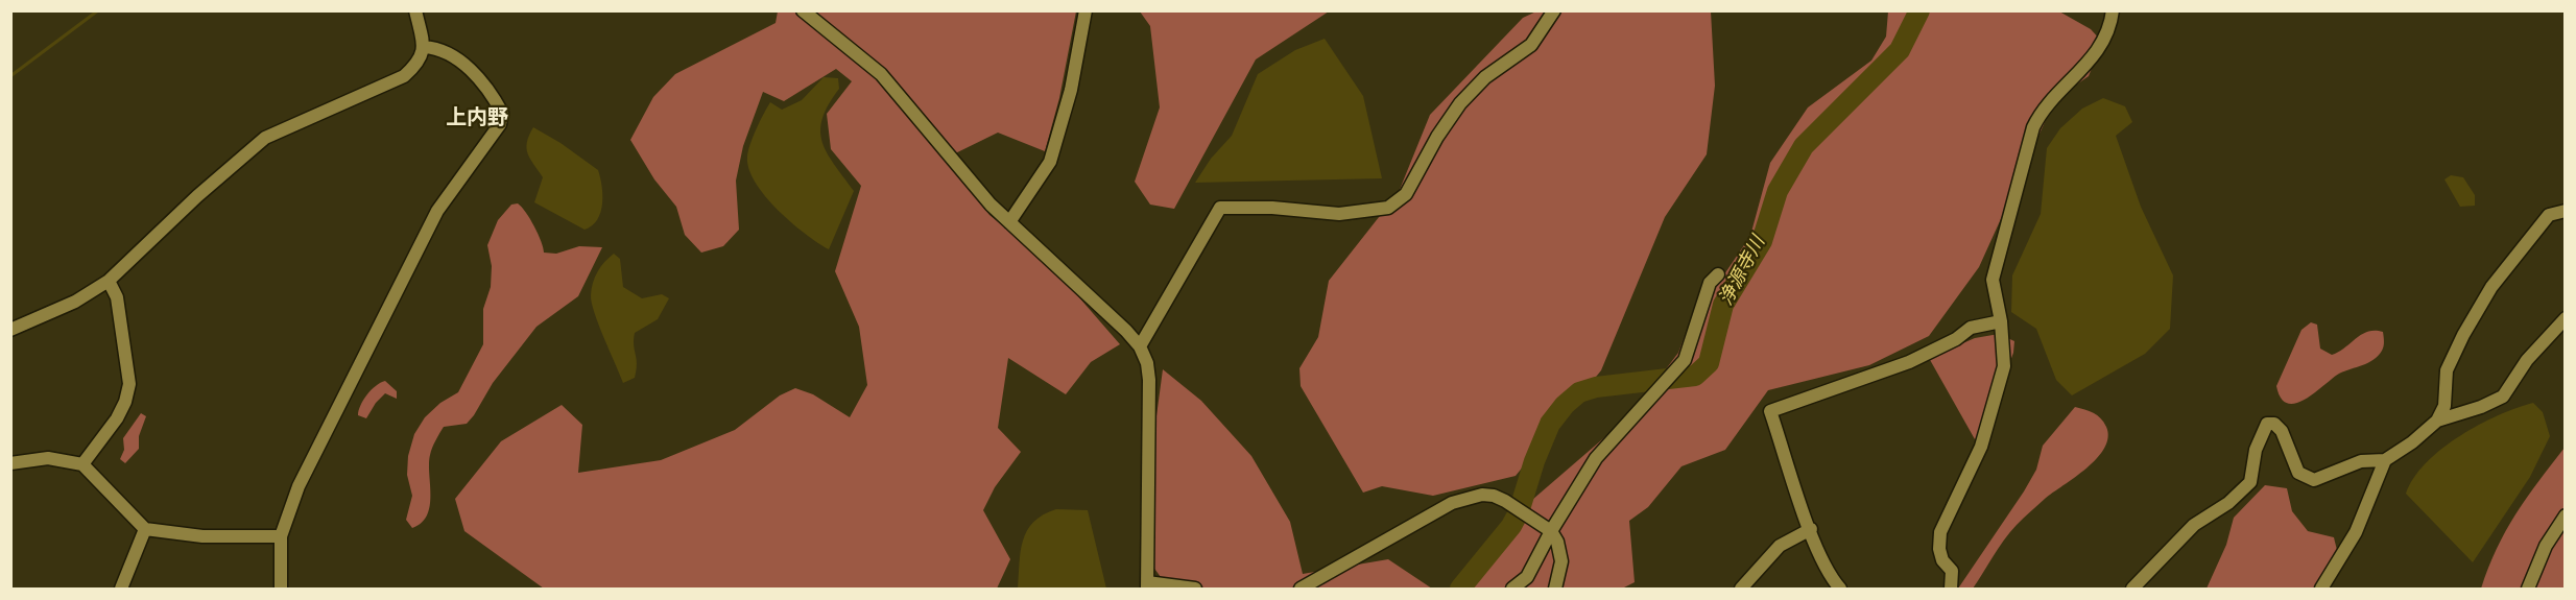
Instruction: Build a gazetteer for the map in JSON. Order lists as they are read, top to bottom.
{
  "districts": ["上内野"],
  "water": ["浄源寺川"]
}
